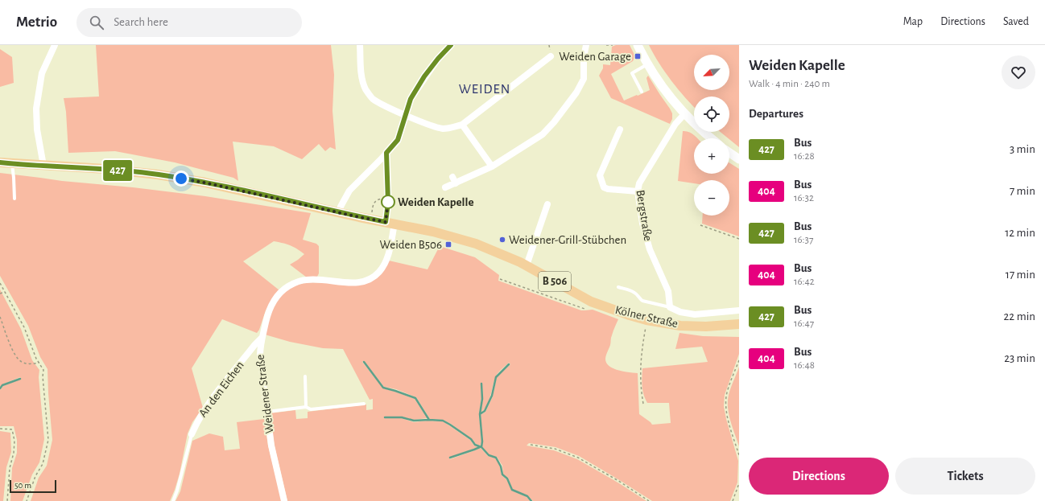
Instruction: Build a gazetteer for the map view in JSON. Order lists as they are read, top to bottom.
{
  "streets": {
    "main road": ["B 506", "Kölner Straße"],
    "street": ["Bergstraße", "An den Eichen", "Weidener Straße"]
  },
  "crossings": [
    ["Kölner Straße", "Weidener Straße"],
    ["An den Eichen", "Weidener Straße"]
  ],
  "districts": ["WEIDEN"],
  "places": {
    "transit": ["Weiden Garage", "Weiden B506"],
    "other": ["Weiden Kapelle", "Weidener-Grill-Stübchen"]
  },
  "lines": ["bus line 427"],
  "scale_bar": "50 m",
  "north": "bottom left",
  "page": {
    "header": "Metrio",
    "search": "Search here",
    "nav": ["Map", "Directions", "Saved"],
    "on_map": "427",
    "heading": [
      ["Weiden Kapelle", "Walk · 4 min · 240 m"],
      "Departures"
    ],
    "map_buttons": ["+", "−"],
    "list": [
      {
        "mark": "427",
        "name": "Bus",
        "note": "16:28",
        "value": "3 min"
      },
      {
        "mark": "404",
        "name": "Bus",
        "note": "16:32",
        "value": "7 min"
      },
      {
        "mark": "427",
        "name": "Bus",
        "note": "16:37",
        "value": "12 min"
      },
      {
        "mark": "404",
        "name": "Bus",
        "note": "16:42",
        "value": "17 min"
      },
      {
        "mark": "427",
        "name": "Bus",
        "note": "16:47",
        "value": "22 min"
      },
      {
        "mark": "404",
        "name": "Bus",
        "note": "16:48",
        "value": "23 min"
      }
    ],
    "buttons": ["Directions", "Tickets"],
    "scale": "50 m"
  }
}
